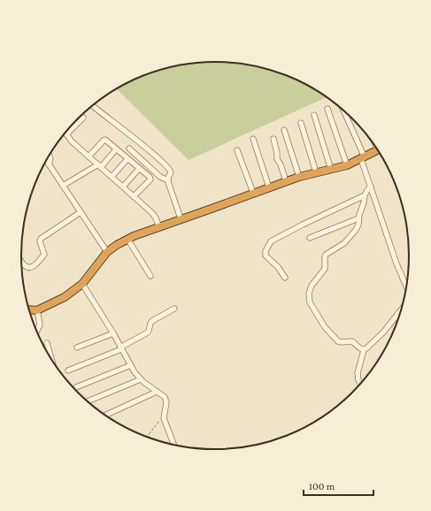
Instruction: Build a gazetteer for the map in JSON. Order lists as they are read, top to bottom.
{
  "scale_bar": "100 m"
}
